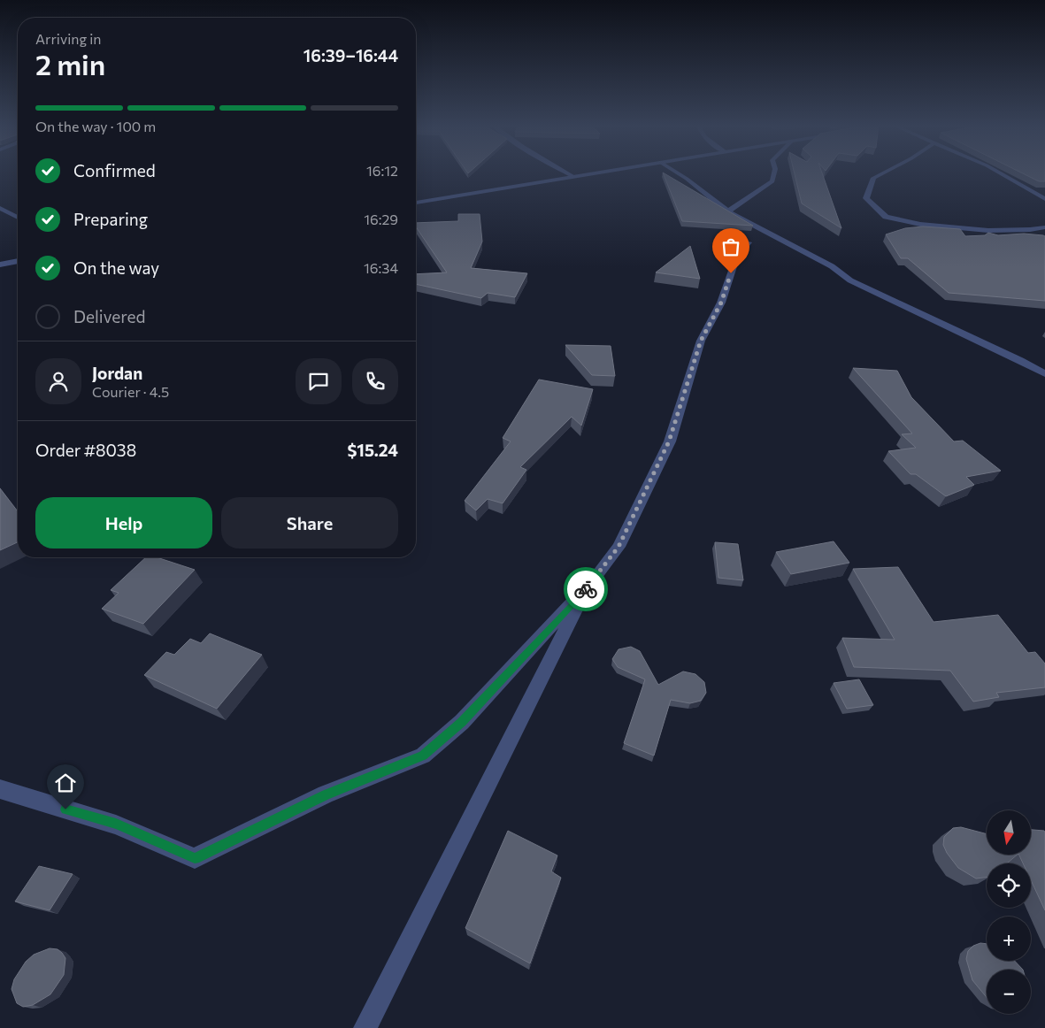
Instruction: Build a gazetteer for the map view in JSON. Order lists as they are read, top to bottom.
{
  "north": "bottom",
  "page": {
    "heading": ["2 min", "Arriving in", "16:39–16:44"],
    "panel": [
      "Jordan",
      "Courier · 4.5",
      "Order #8038",
      "$15.24"
    ],
    "bar": "On the way · 100 m",
    "list": [
      ["Confirmed", "16:12"],
      ["Preparing", "16:29"],
      ["On the way", "16:34"],
      "Delivered"
    ],
    "buttons": ["Help", "Share"],
    "map_buttons": ["+", "−"]
  }
}
